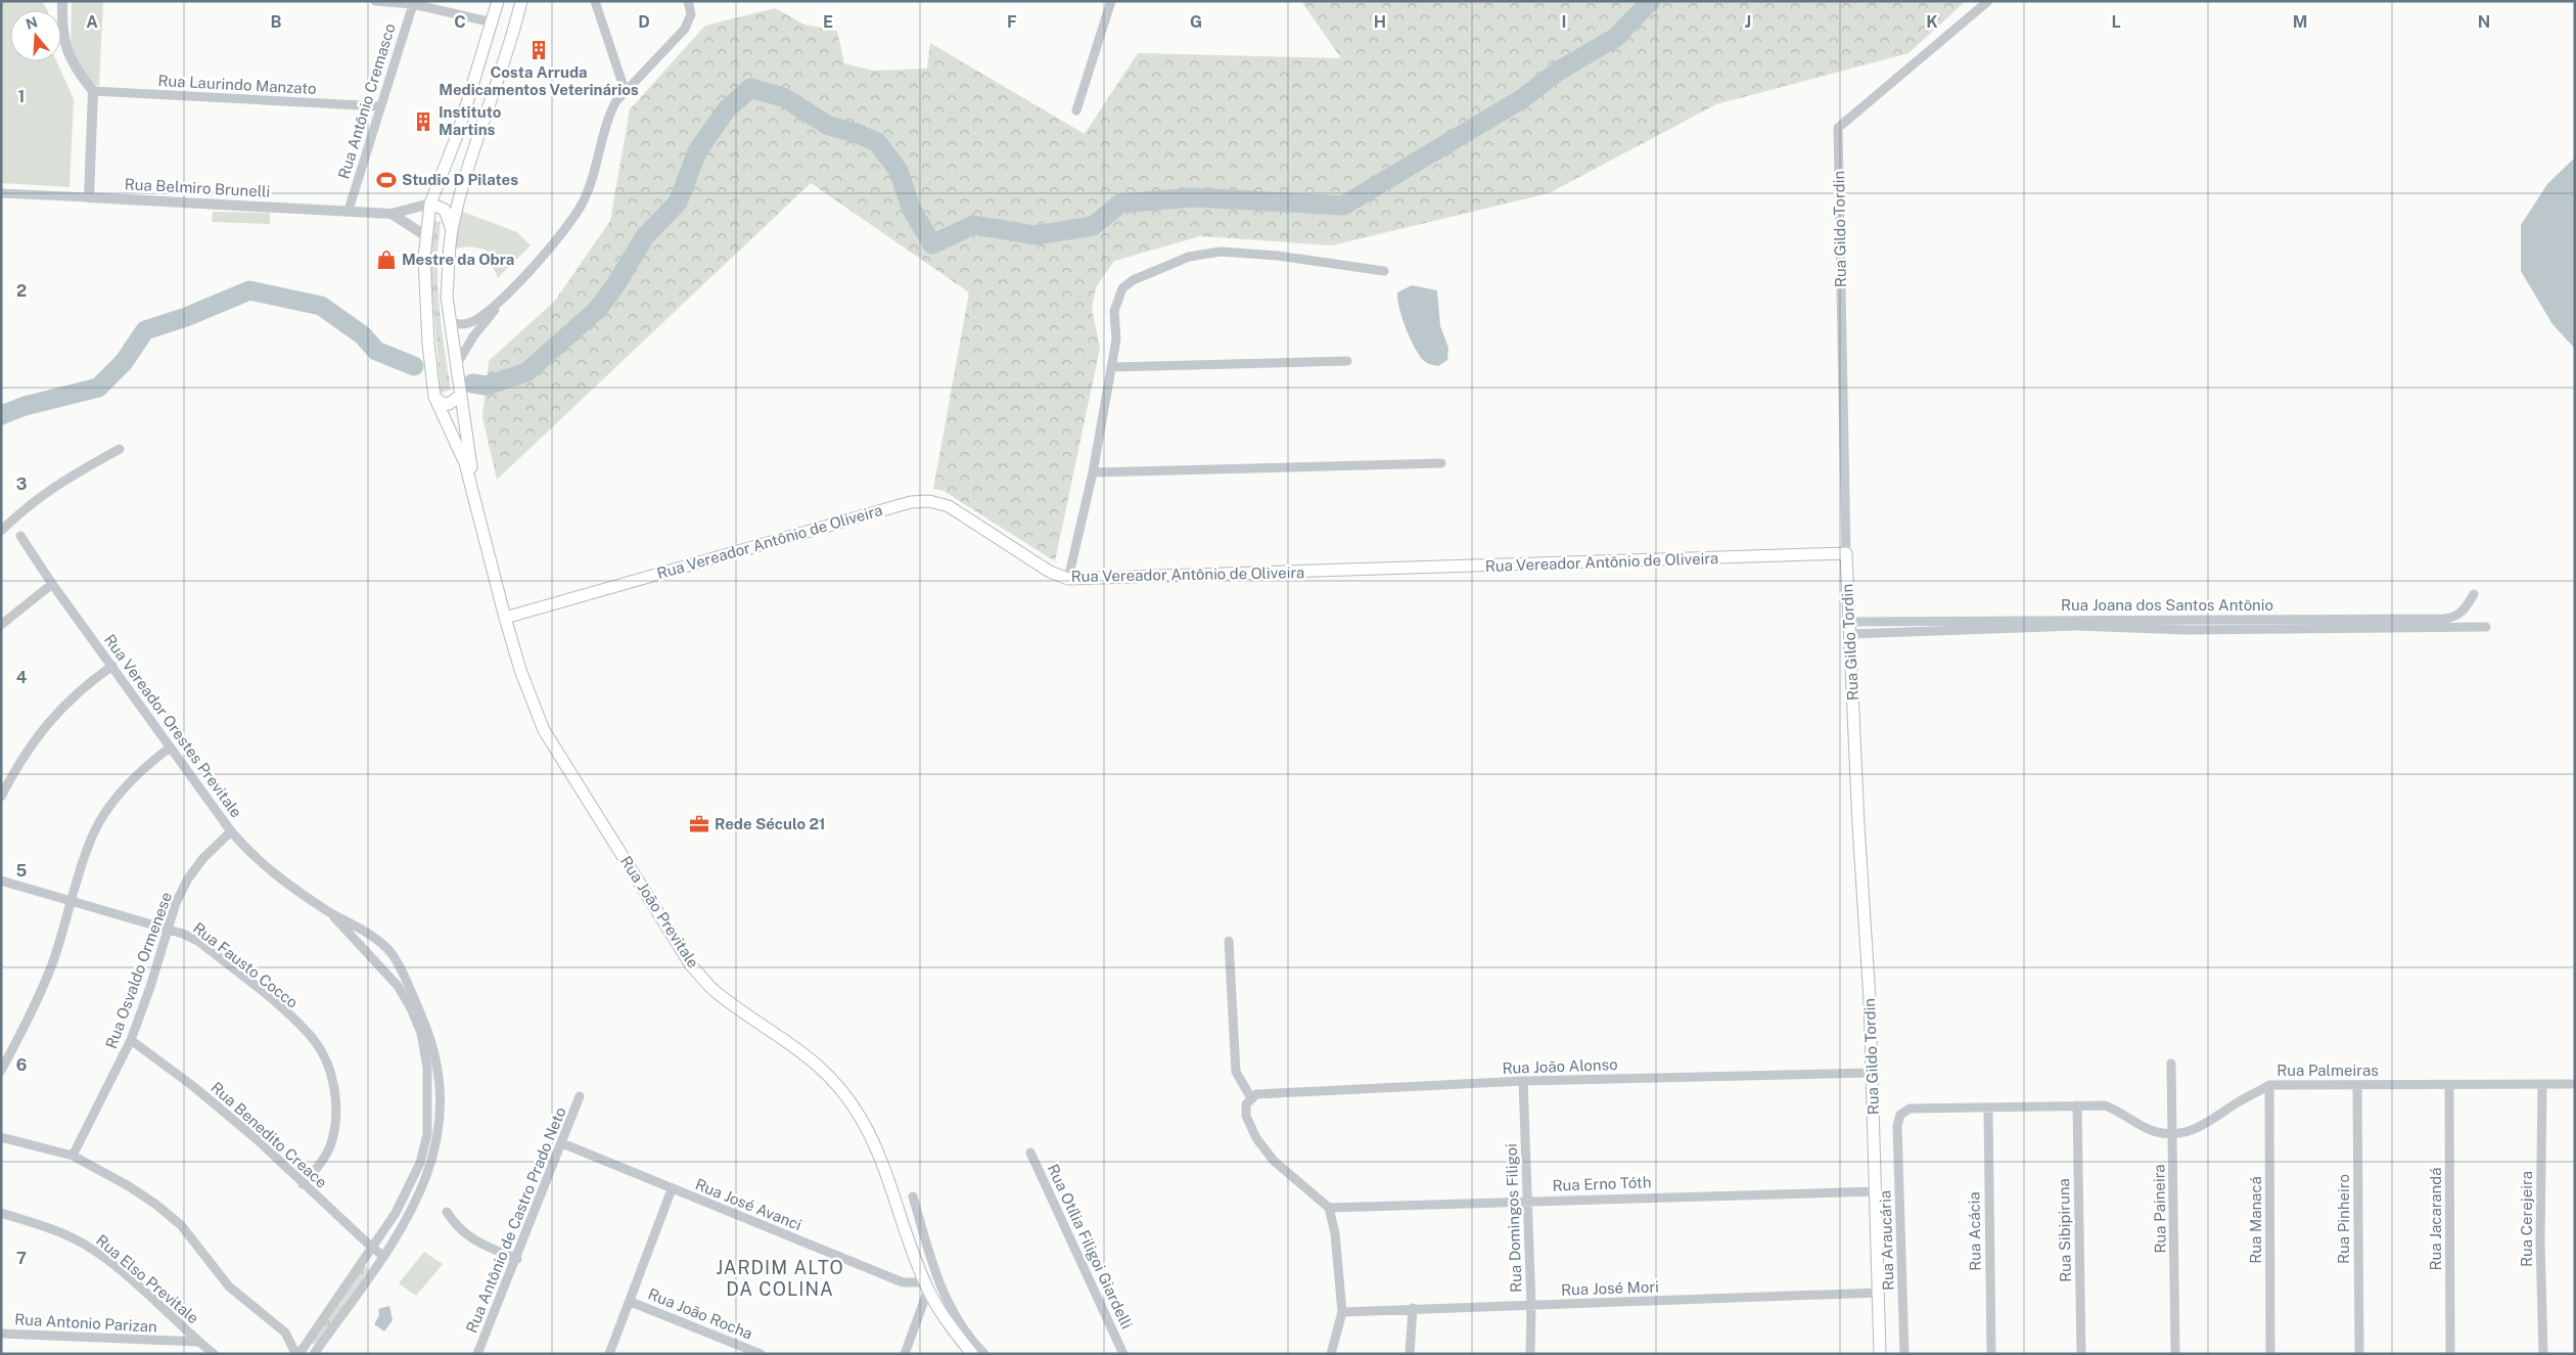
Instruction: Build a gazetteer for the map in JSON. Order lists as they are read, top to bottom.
{
  "streets": {
    "main road": ["Rua Gildo Tordin", "Rua Vereador Antônio de Oliveira", "Rua João Previtale"],
    "street": [
      "Rua Laurindo Manzato",
      "Rua Antônio Cremasco",
      "Rua Belmiro Brunelli",
      "Rua Joana dos Santos Antônio",
      "Rua Vereador Orestes Previtale",
      "Rua Fausto Cocco",
      "Rua Osvaldo Ormenese",
      "Rua João Alonso",
      "Rua Palmeiras",
      "Rua Benedito Creace",
      "Rua Erno Tóth",
      "Rua José Avanci",
      "Rua Paineira",
      "Rua Domingos Filigoi",
      "Rua Pinheiro",
      "Rua Jacarandá",
      "Rua Cerejeira",
      "Rua Antônio de Castro Prado Neto",
      "Rua Manacá",
      "Rua Sibipiruna",
      "Rua Acácia",
      "Rua Araucária",
      "Rua Otília Filigoi Giardelli",
      "Rua Elso Previtale",
      "Rua José Mori",
      "Rua João Rocha",
      "Rua Antonio Parizan"
    ]
  },
  "crossings": [
    ["Rua Laurindo Manzato", "Rua Antônio Cremasco"],
    ["Rua Antônio Cremasco", "Rua Belmiro Brunelli"],
    ["Rua Belmiro Brunelli", "Rua João Previtale"],
    ["Rua Gildo Tordin", "Rua Vereador Antônio de Oliveira"],
    ["Rua Gildo Tordin", "Rua Joana dos Santos Antônio"],
    ["Rua Gildo Tordin", "Rua João Alonso"],
    ["Rua Gildo Tordin", "Rua Erno Tóth"],
    ["Rua Gildo Tordin", "Rua José Mori"],
    ["Rua Vereador Antônio de Oliveira", "Rua João Previtale"],
    ["Rua Vereador Orestes Previtale", "Rua Osvaldo Ormenese"],
    ["Rua Vereador Orestes Previtale", "Rua Benedito Creace"],
    ["Rua João Previtale", "Rua José Avanci"],
    ["Rua Fausto Cocco", "Rua Osvaldo Ormenese"],
    ["Rua Fausto Cocco", "Rua Benedito Creace"],
    ["Rua Osvaldo Ormenese", "Rua Benedito Creace"],
    ["Rua João Alonso", "Rua Domingos Filigoi"],
    ["Rua Palmeiras", "Rua Paineira"],
    ["Rua Palmeiras", "Rua Pinheiro"],
    ["Rua Palmeiras", "Rua Jacarandá"],
    ["Rua Palmeiras", "Rua Cerejeira"],
    ["Rua Palmeiras", "Rua Manacá"],
    ["Rua Palmeiras", "Rua Sibipiruna"],
    ["Rua Palmeiras", "Rua Acácia"],
    ["Rua Palmeiras", "Rua Araucária"],
    ["Rua Erno Tóth", "Rua Domingos Filigoi"],
    ["Rua José Avanci", "Rua Antônio de Castro Prado Neto"],
    ["Rua Domingos Filigoi", "Rua José Mori"],
    ["Rua Elso Previtale", "Rua Antonio Parizan"]
  ],
  "districts": ["JARDIM ALTO DA COLINA"],
  "places": {
    "building": ["Costa Arruda Medicamentos Veterinários", "Instituto Martins"],
    "sports": ["Studio D Pilates"],
    "shop": ["Mestre da Obra"],
    "office": ["Rede Século 21"]
  },
  "north": "top",
  "grid": {
    "columns": [
      "A",
      "B",
      "C",
      "D",
      "E",
      "F",
      "G",
      "H",
      "I",
      "J",
      "K",
      "L",
      "M",
      "N"
    ],
    "rows": [
      "1",
      "2",
      "3",
      "4",
      "5",
      "6",
      "7"
    ]
  }
}
